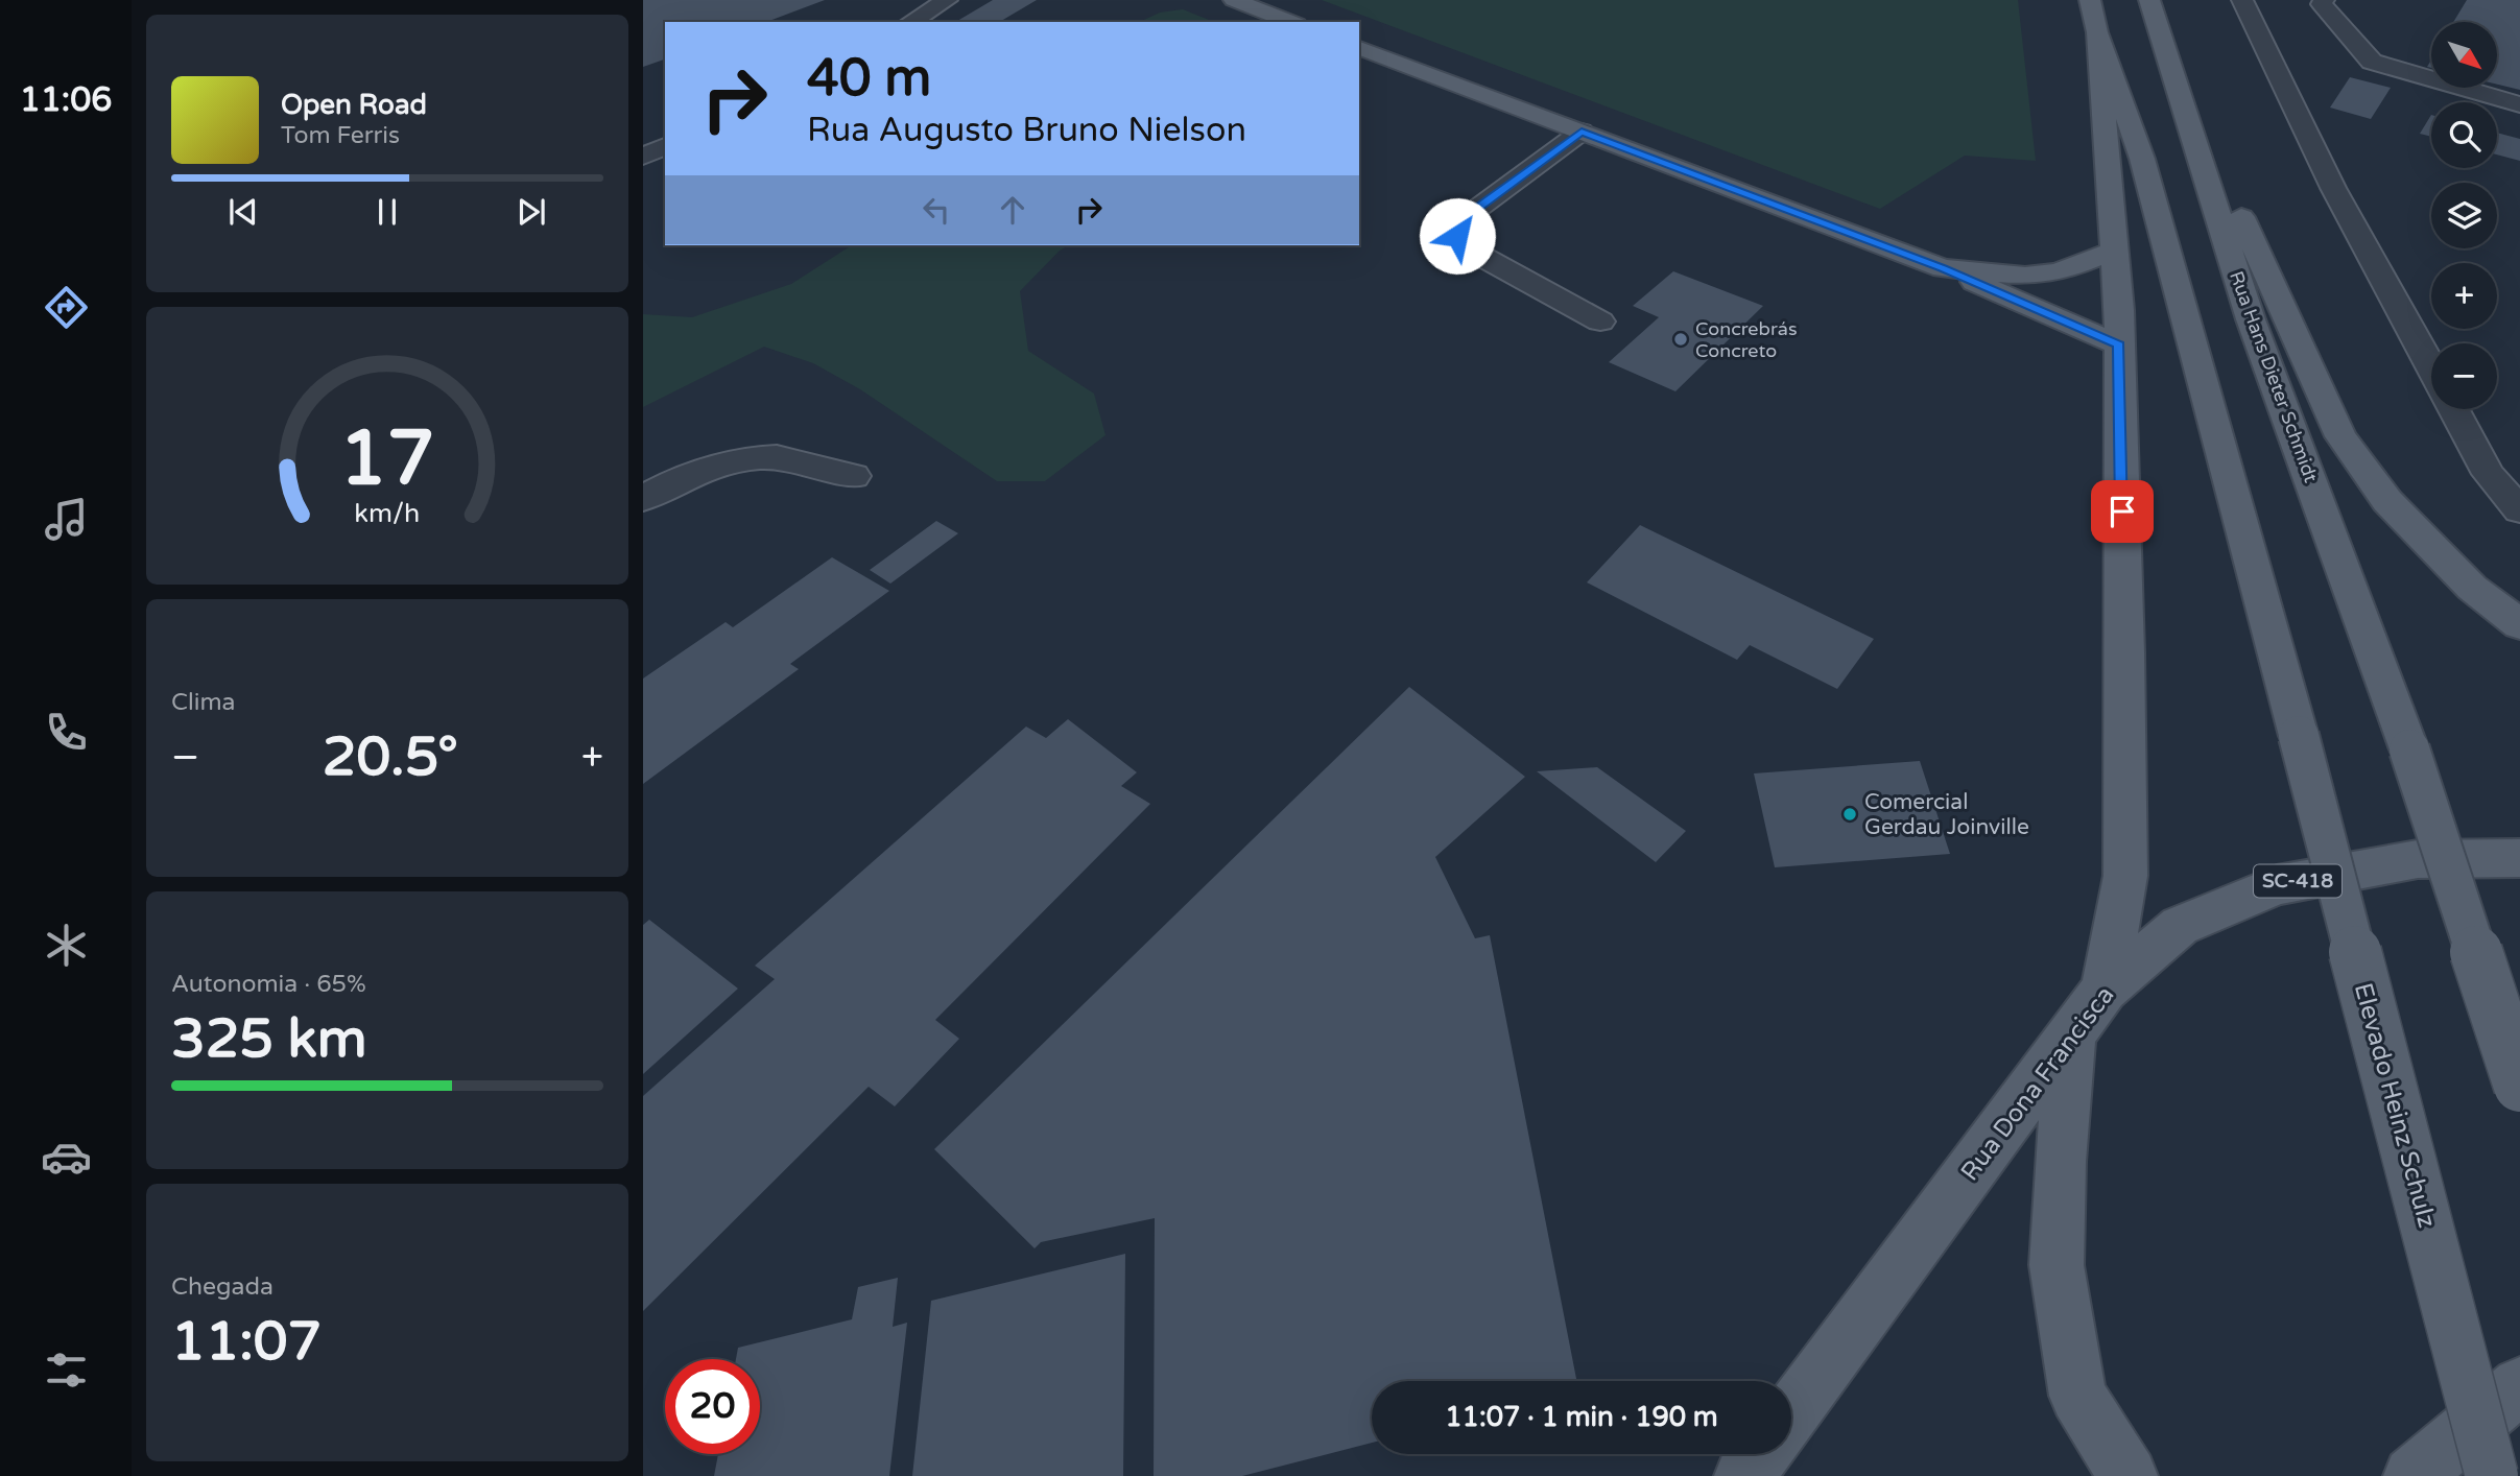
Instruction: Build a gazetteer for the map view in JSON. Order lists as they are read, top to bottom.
{
  "streets": {
    "main road": [
      "Rua Hans Dieter Schmidt",
      "SC-418",
      "Rua Dona Francisca",
      "Elevado Heinz Schulz"
    ]
  },
  "places": ["Concrebrás Concreto", "Comercial Gerdau Joinville"],
  "north": "bottom right",
  "page": {
    "tabs": "11:06",
    "map_buttons": ["+", "−"],
    "turn": ["40 m", "Rua Augusto Bruno Nielson"],
    "song": ["Open Road", "Tom Ferris"],
    "tile": [
      "Clima",
      ["Autonomia · 65%", "325 km"],
      ["Chegada", "11:07"]
    ],
    "heat": ["−", "20.5°", "+"],
    "limit": "20",
    "trip": "11:07 · 1 min · 190 m",
    "gauge": ["17", "km/h"]
  }
}
